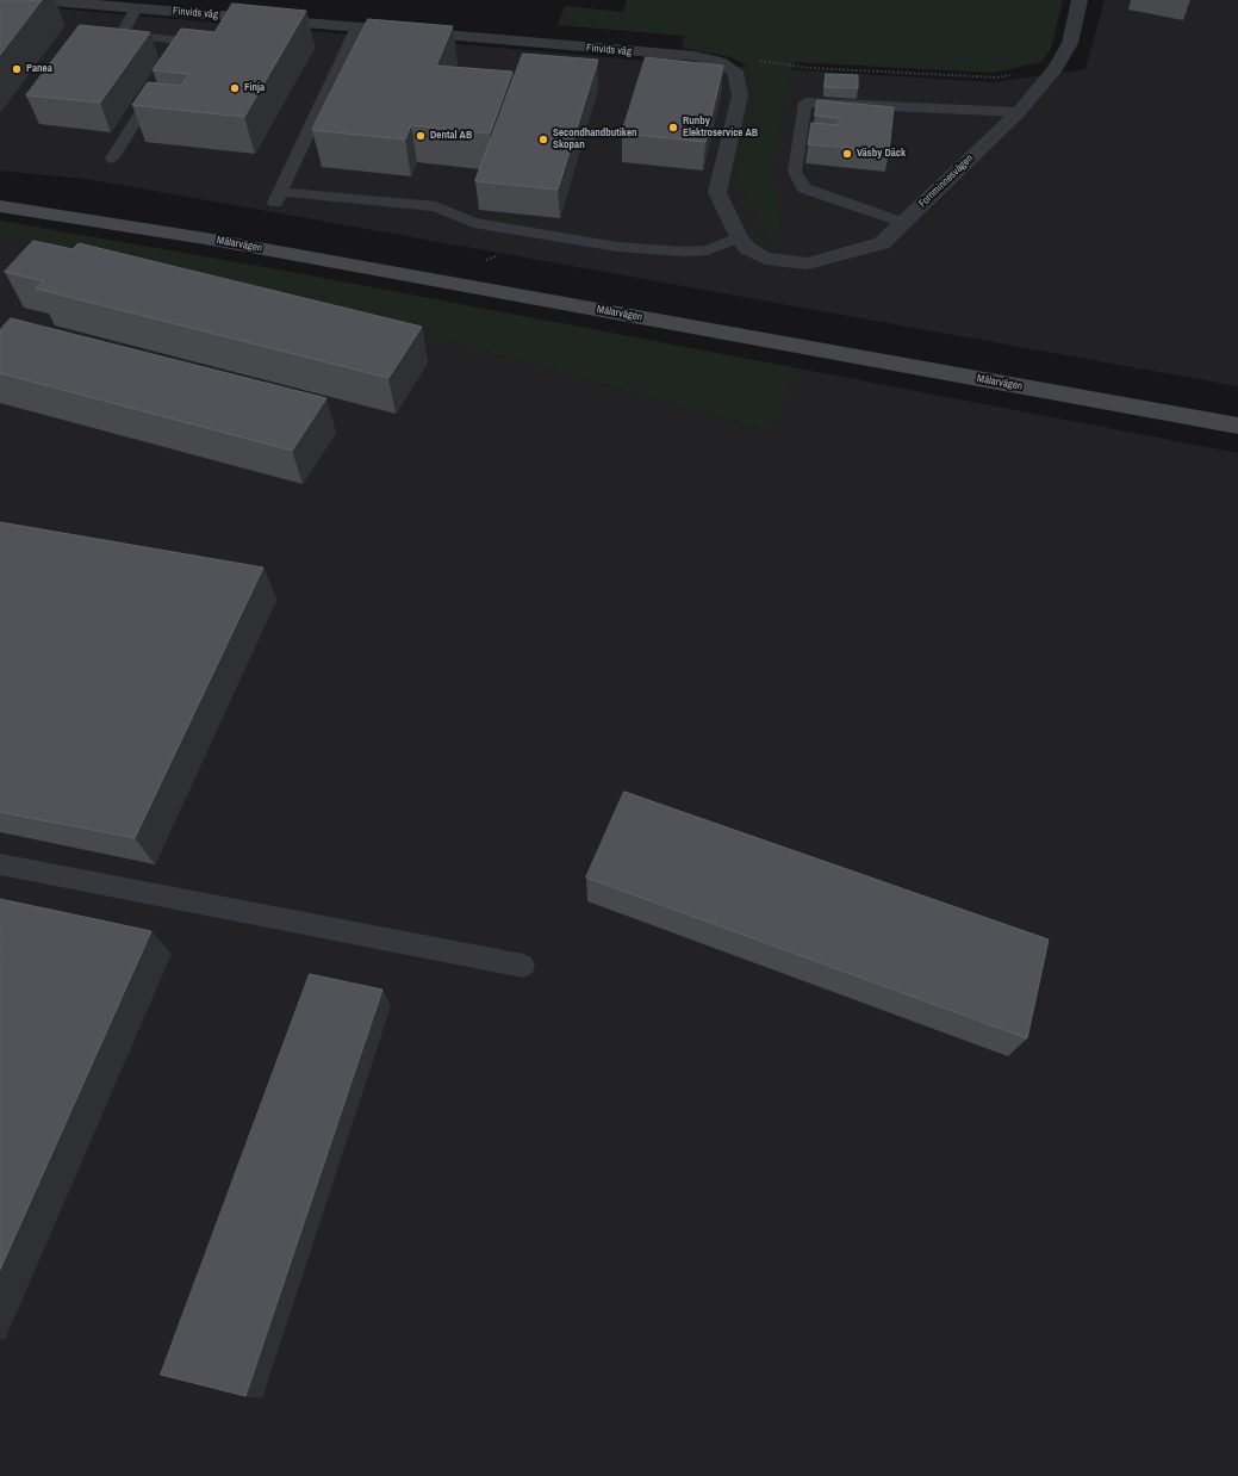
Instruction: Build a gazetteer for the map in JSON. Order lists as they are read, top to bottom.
{
  "streets": {
    "main road": ["Mälarvägen"],
    "street": ["Finvids väg", "Fornminnesvägen"]
  },
  "crossings": [
    ["Finvids väg", "Fornminnesvägen"]
  ],
  "places": [
    "Panea",
    "Finja",
    "Runby Elektroservice AB",
    "Dental AB",
    "Secondhandbutiken Skopan",
    "Väsby Däck"
  ]
}
